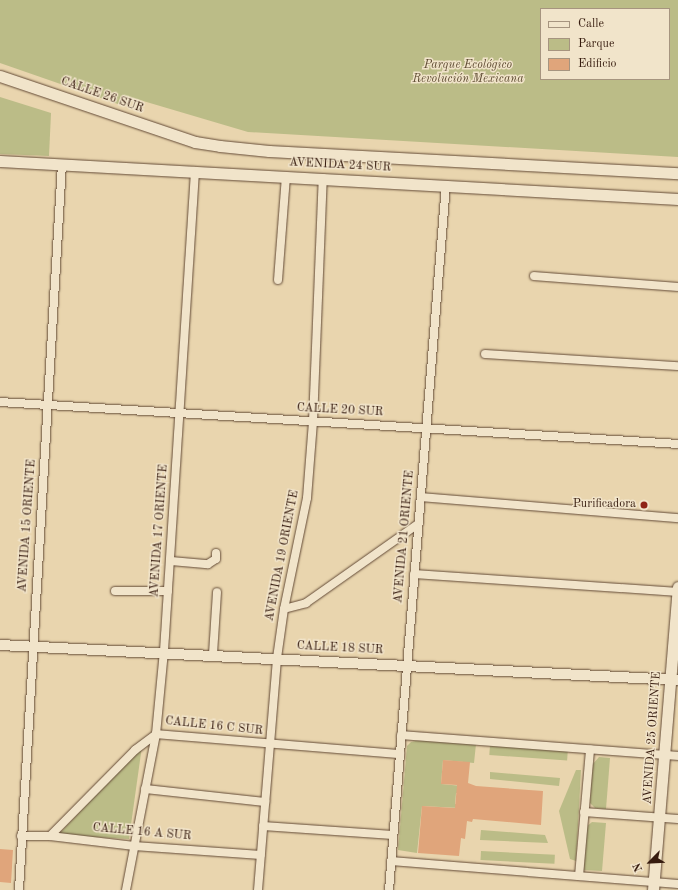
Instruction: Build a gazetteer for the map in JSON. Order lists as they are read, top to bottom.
{
  "streets": {
    "main road": ["CALLE 26 SUR", "AVENIDA 24 SUR", "AVENIDA 25 ORIENTE"],
    "street": [
      "CALLE 20 SUR",
      "AVENIDA 15 ORIENTE",
      "AVENIDA 17 ORIENTE",
      "AVENIDA 21 ORIENTE",
      "AVENIDA 19 ORIENTE",
      "CALLE 18 SUR",
      "CALLE 16 C SUR",
      "CALLE 16 A SUR"
    ]
  },
  "crossings": [
    ["CALLE 26 SUR", "AVENIDA 24 SUR"],
    ["AVENIDA 24 SUR", "AVENIDA 15 ORIENTE"],
    ["AVENIDA 24 SUR", "AVENIDA 17 ORIENTE"],
    ["AVENIDA 24 SUR", "AVENIDA 21 ORIENTE"],
    ["AVENIDA 24 SUR", "AVENIDA 19 ORIENTE"],
    ["CALLE 20 SUR", "AVENIDA 15 ORIENTE"],
    ["CALLE 20 SUR", "AVENIDA 17 ORIENTE"],
    ["CALLE 20 SUR", "AVENIDA 21 ORIENTE"],
    ["CALLE 20 SUR", "AVENIDA 19 ORIENTE"],
    ["AVENIDA 15 ORIENTE", "CALLE 18 SUR"],
    ["AVENIDA 15 ORIENTE", "CALLE 16 A SUR"],
    ["AVENIDA 17 ORIENTE", "CALLE 18 SUR"],
    ["AVENIDA 17 ORIENTE", "CALLE 16 C SUR"],
    ["AVENIDA 17 ORIENTE", "CALLE 16 A SUR"],
    ["AVENIDA 21 ORIENTE", "CALLE 18 SUR"],
    ["AVENIDA 21 ORIENTE", "CALLE 16 C SUR"],
    ["AVENIDA 19 ORIENTE", "CALLE 18 SUR"],
    ["AVENIDA 19 ORIENTE", "CALLE 16 C SUR"],
    ["AVENIDA 19 ORIENTE", "CALLE 16 A SUR"],
    ["CALLE 18 SUR", "AVENIDA 25 ORIENTE"]
  ],
  "parks": ["Parque Ecológico Revolución Mexicana"],
  "places": ["Purificadora"],
  "legend": ["Calle", "Parque", "Edificio"],
  "north": "bottom left"
}
